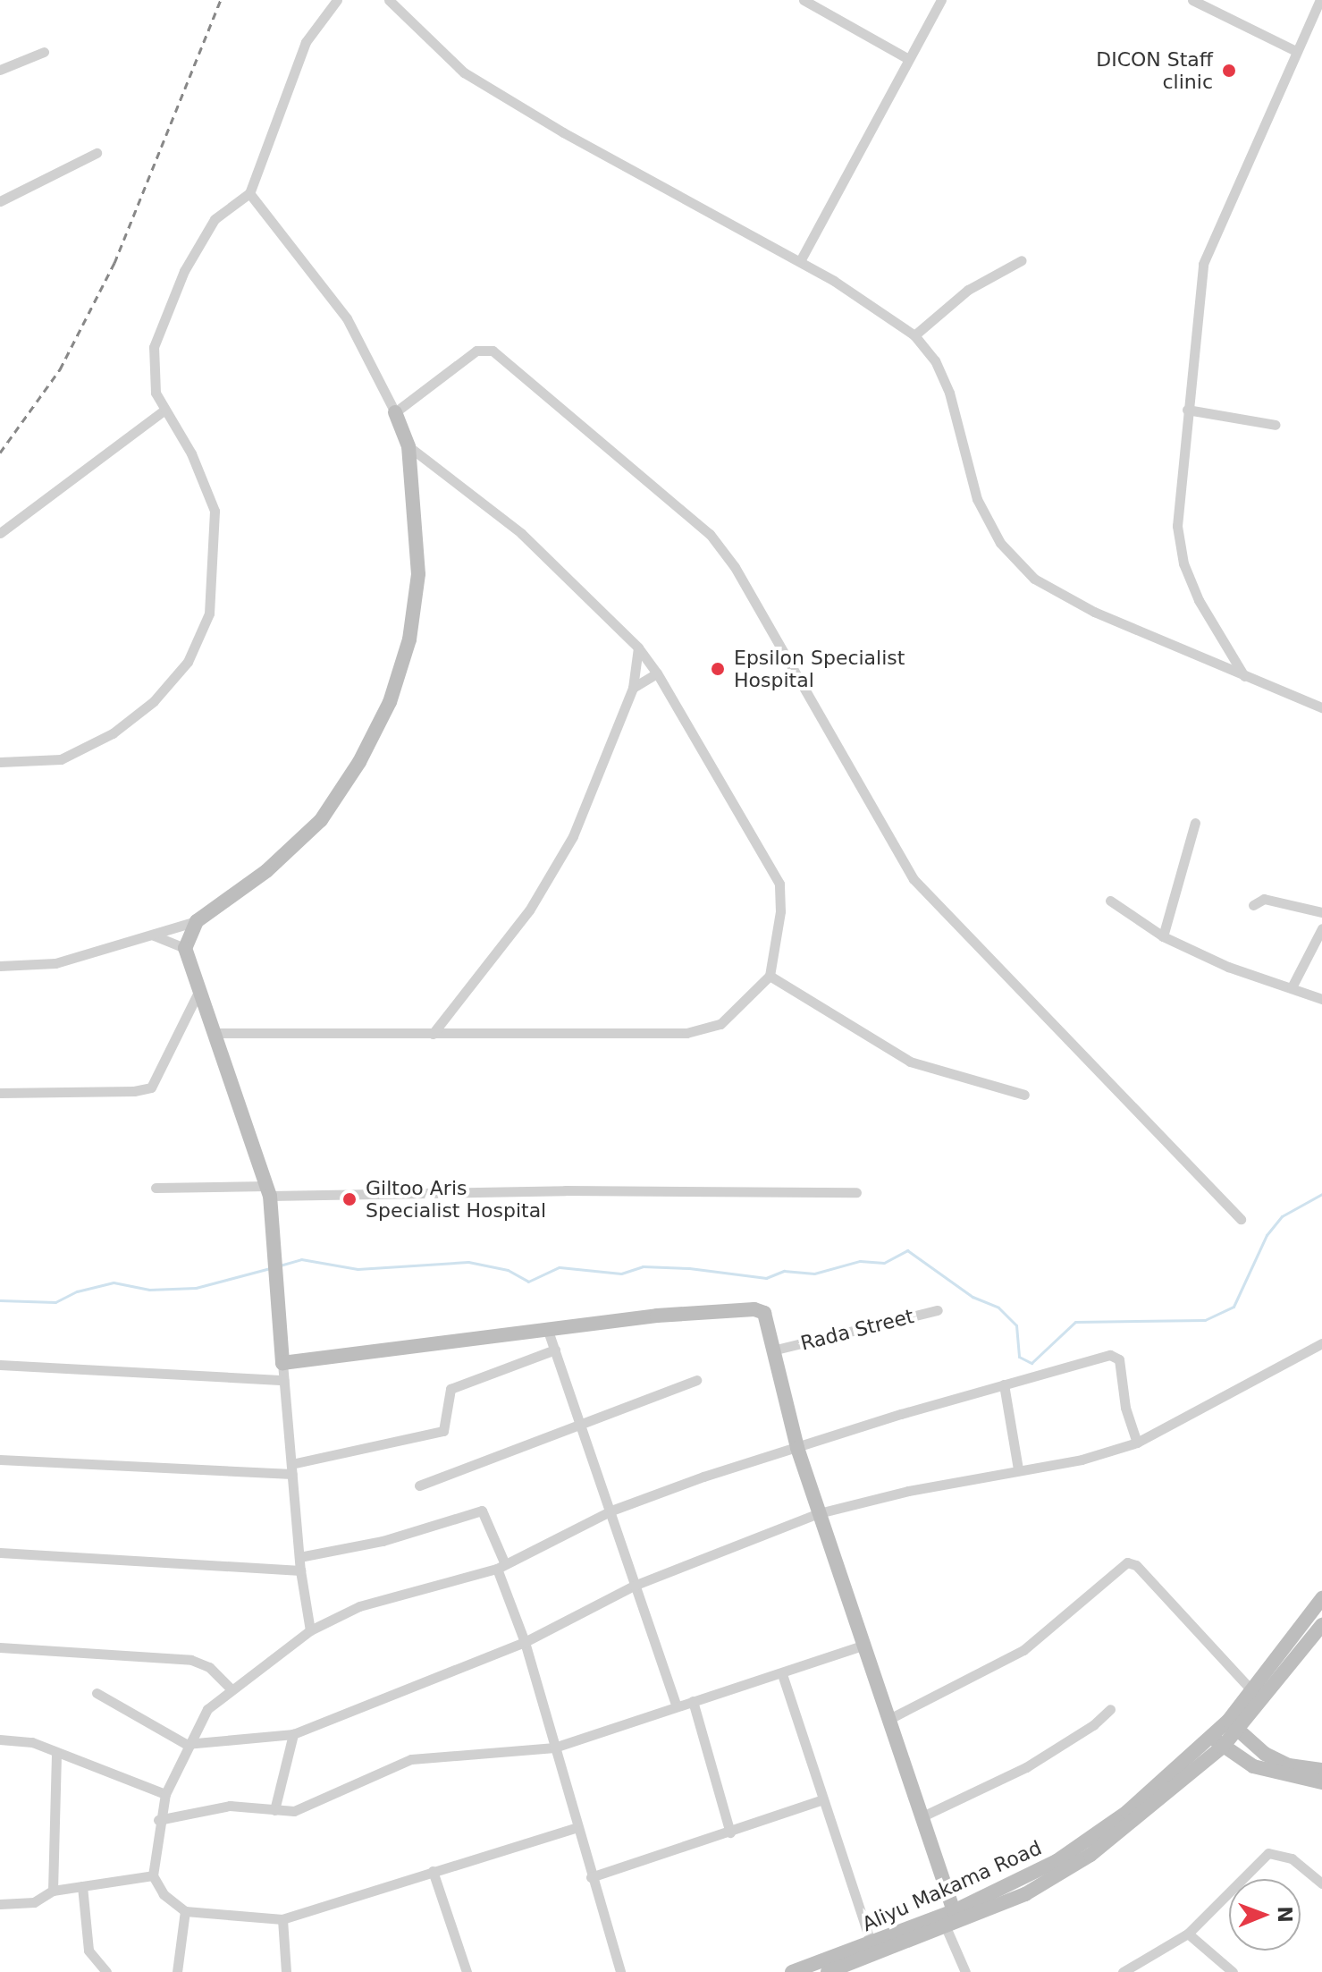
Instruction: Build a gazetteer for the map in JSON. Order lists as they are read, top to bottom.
{
  "streets": {
    "street": ["Rada Street", "Aliyu Makama Road"]
  },
  "places": ["DICON Staff clinic", "Epsilon Specialist Hospital", "Giltoo Aris Specialist Hospital"],
  "north": "right"
}
